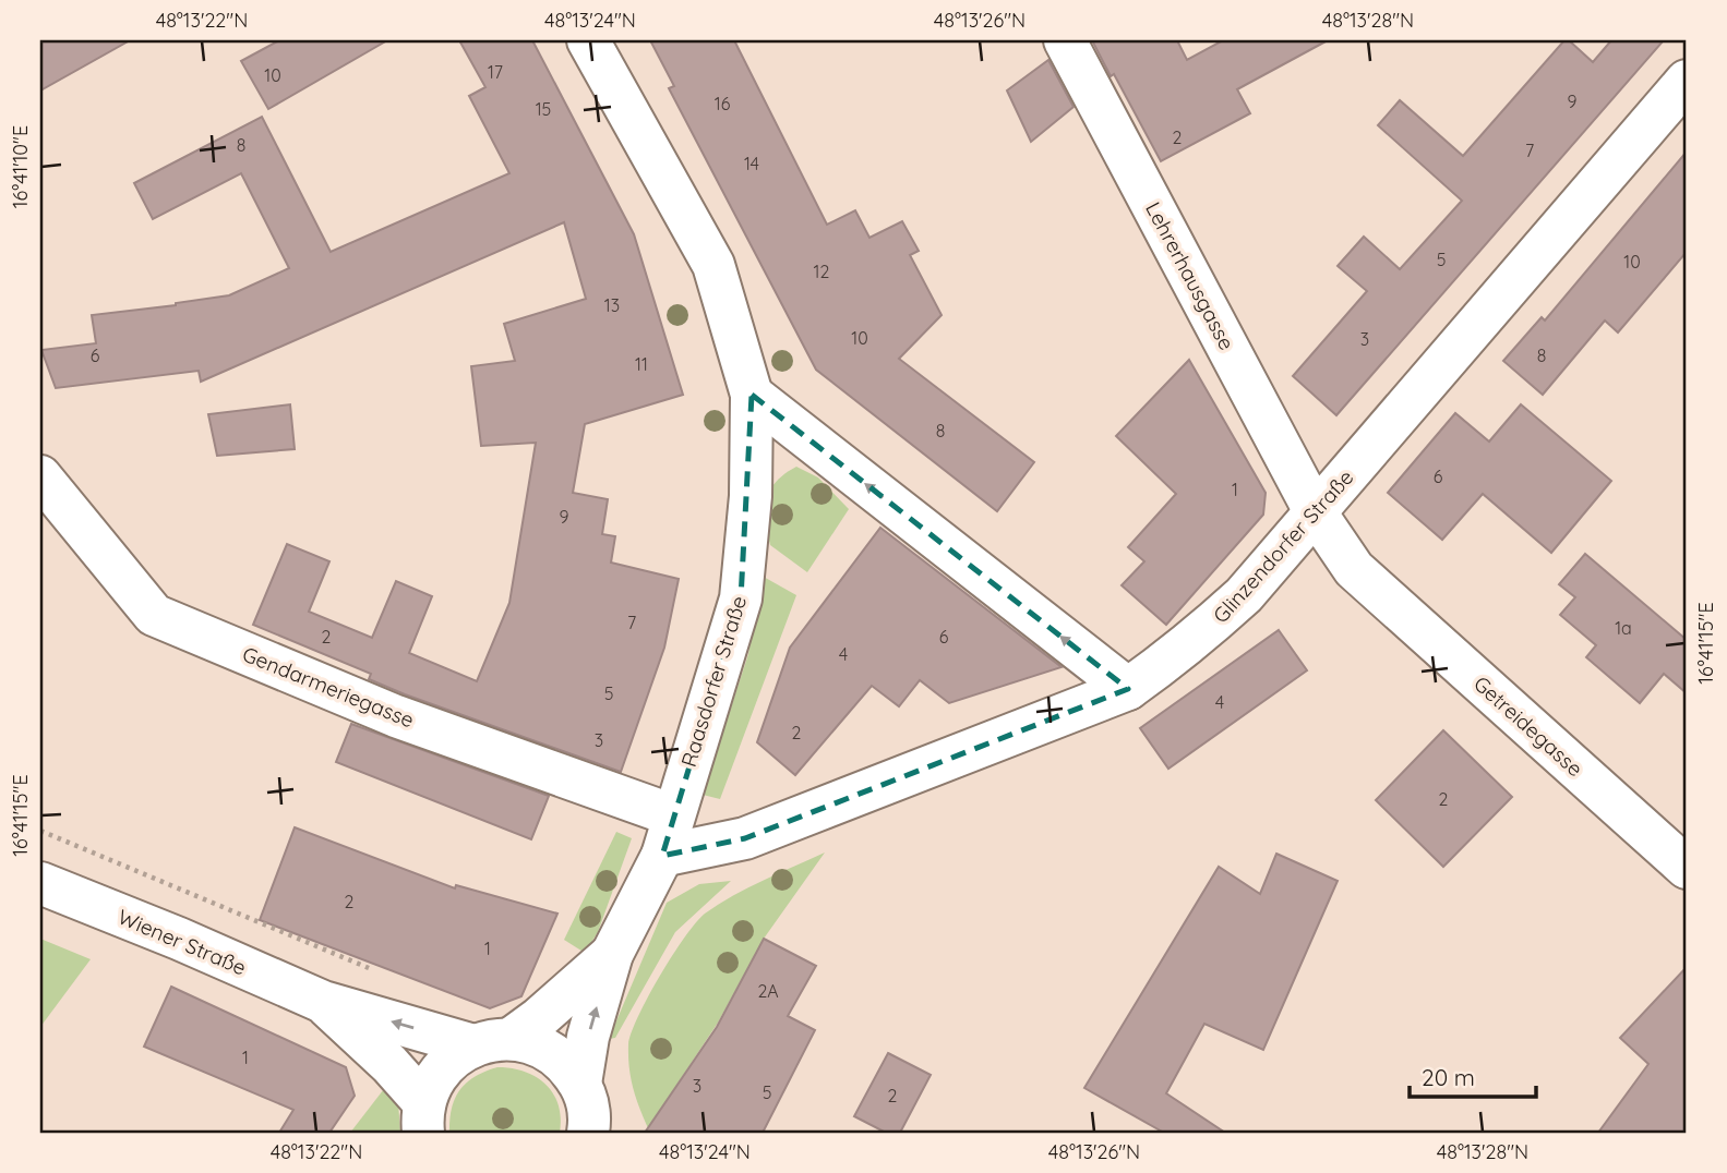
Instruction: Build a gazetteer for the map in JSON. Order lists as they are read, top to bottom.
{
  "streets": {
    "main road": [
      "Lehrerhausgasse",
      "Glinzendorfer Straße",
      "Raasdorfer Straße",
      "Gendarmeriegasse",
      "Getreidegasse",
      "Wiener Straße"
    ]
  },
  "crossings": [
    ["Lehrerhausgasse", "Glinzendorfer Straße"],
    ["Lehrerhausgasse", "Getreidegasse"],
    ["Glinzendorfer Straße", "Raasdorfer Straße"],
    ["Glinzendorfer Straße", "Getreidegasse"],
    ["Raasdorfer Straße", "Gendarmeriegasse"],
    ["Raasdorfer Straße", "Wiener Straße"]
  ],
  "house_numbers": [
    "17",
    "10",
    "9",
    "16",
    "15",
    "2",
    "8",
    "7",
    "14",
    "5",
    "10",
    "12",
    "13",
    "10",
    "3",
    "6",
    "8",
    "11",
    "8",
    "6",
    "1",
    "9",
    "7",
    "1a",
    "2",
    "6",
    "4",
    "5",
    "4",
    "2",
    "3",
    "2",
    "2",
    "1",
    "2A",
    "1",
    "3",
    "5",
    "2"
  ],
  "scale_bar": "20 m",
  "coordinates": [
    "48°13'22\"N",
    "48°13'24\"N",
    "48°13'26\"N",
    "48°13'28\"N",
    "16°41'10\"E",
    "16°41'15\"E"
  ]
}
